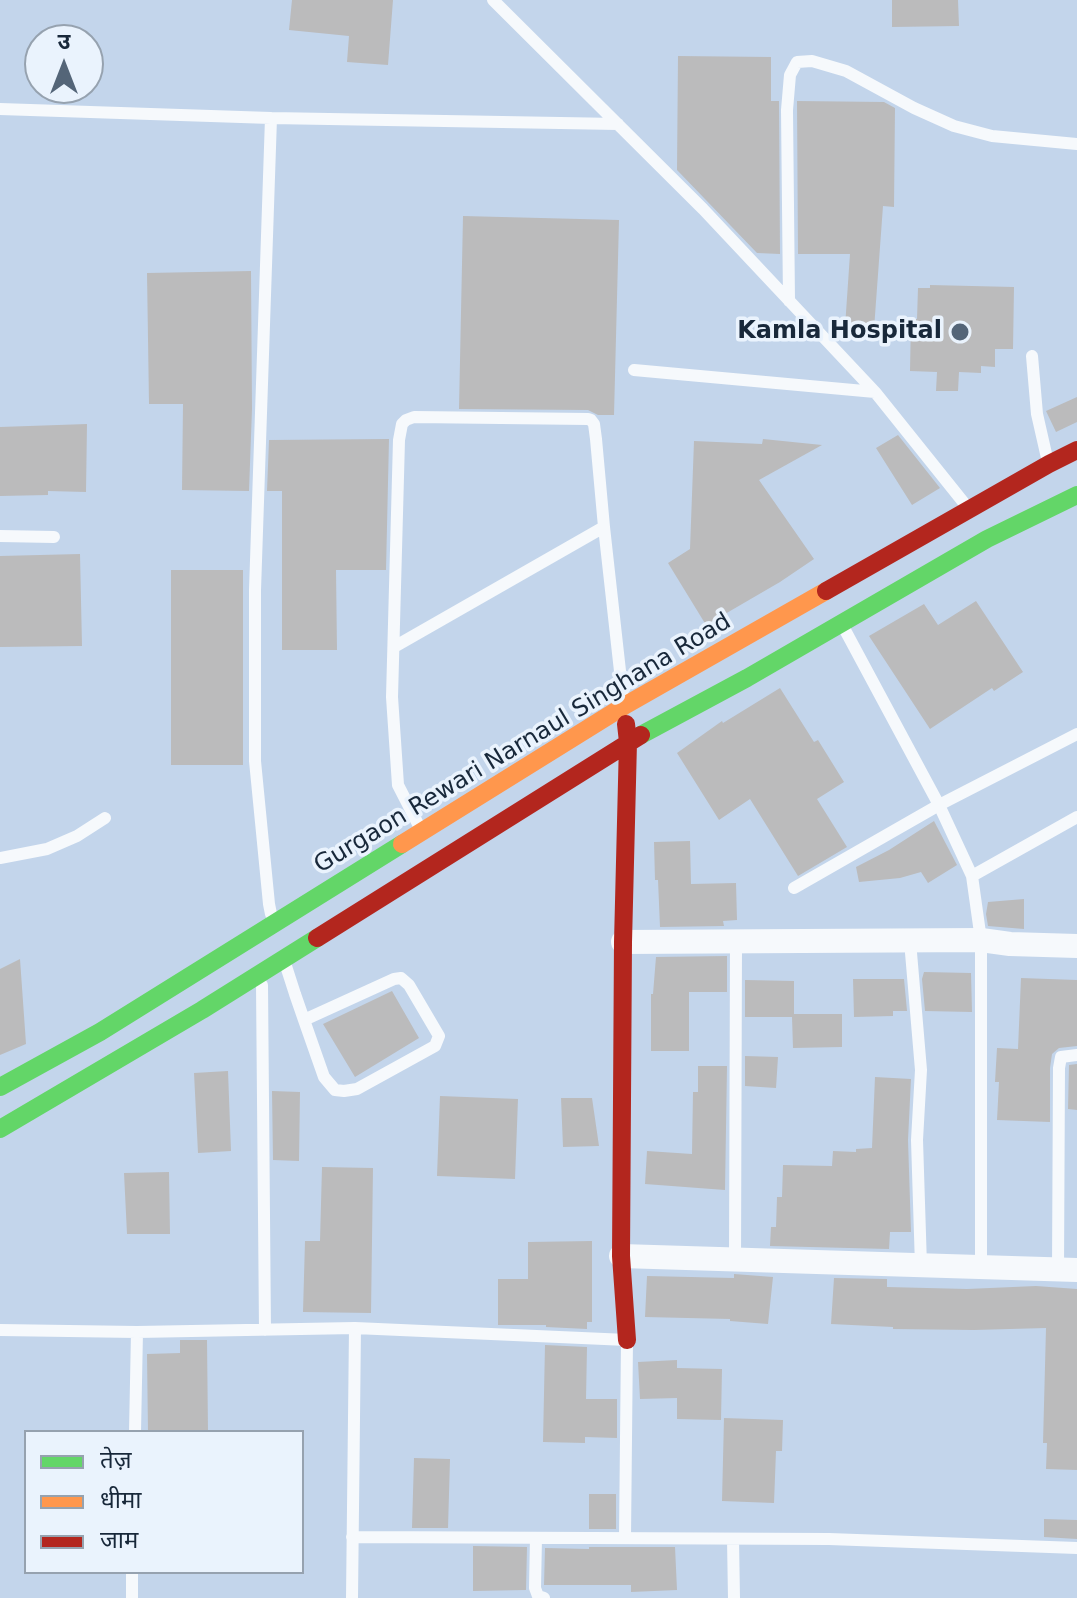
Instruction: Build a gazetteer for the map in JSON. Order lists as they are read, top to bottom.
{
  "streets": {
    "main road": ["Gurgaon Rewari Narnaul Singhana Road"]
  },
  "places": ["Kamla Hospital"],
  "legend": ["तेज़", "धीमा", "जाम"],
  "north": "top"
}
